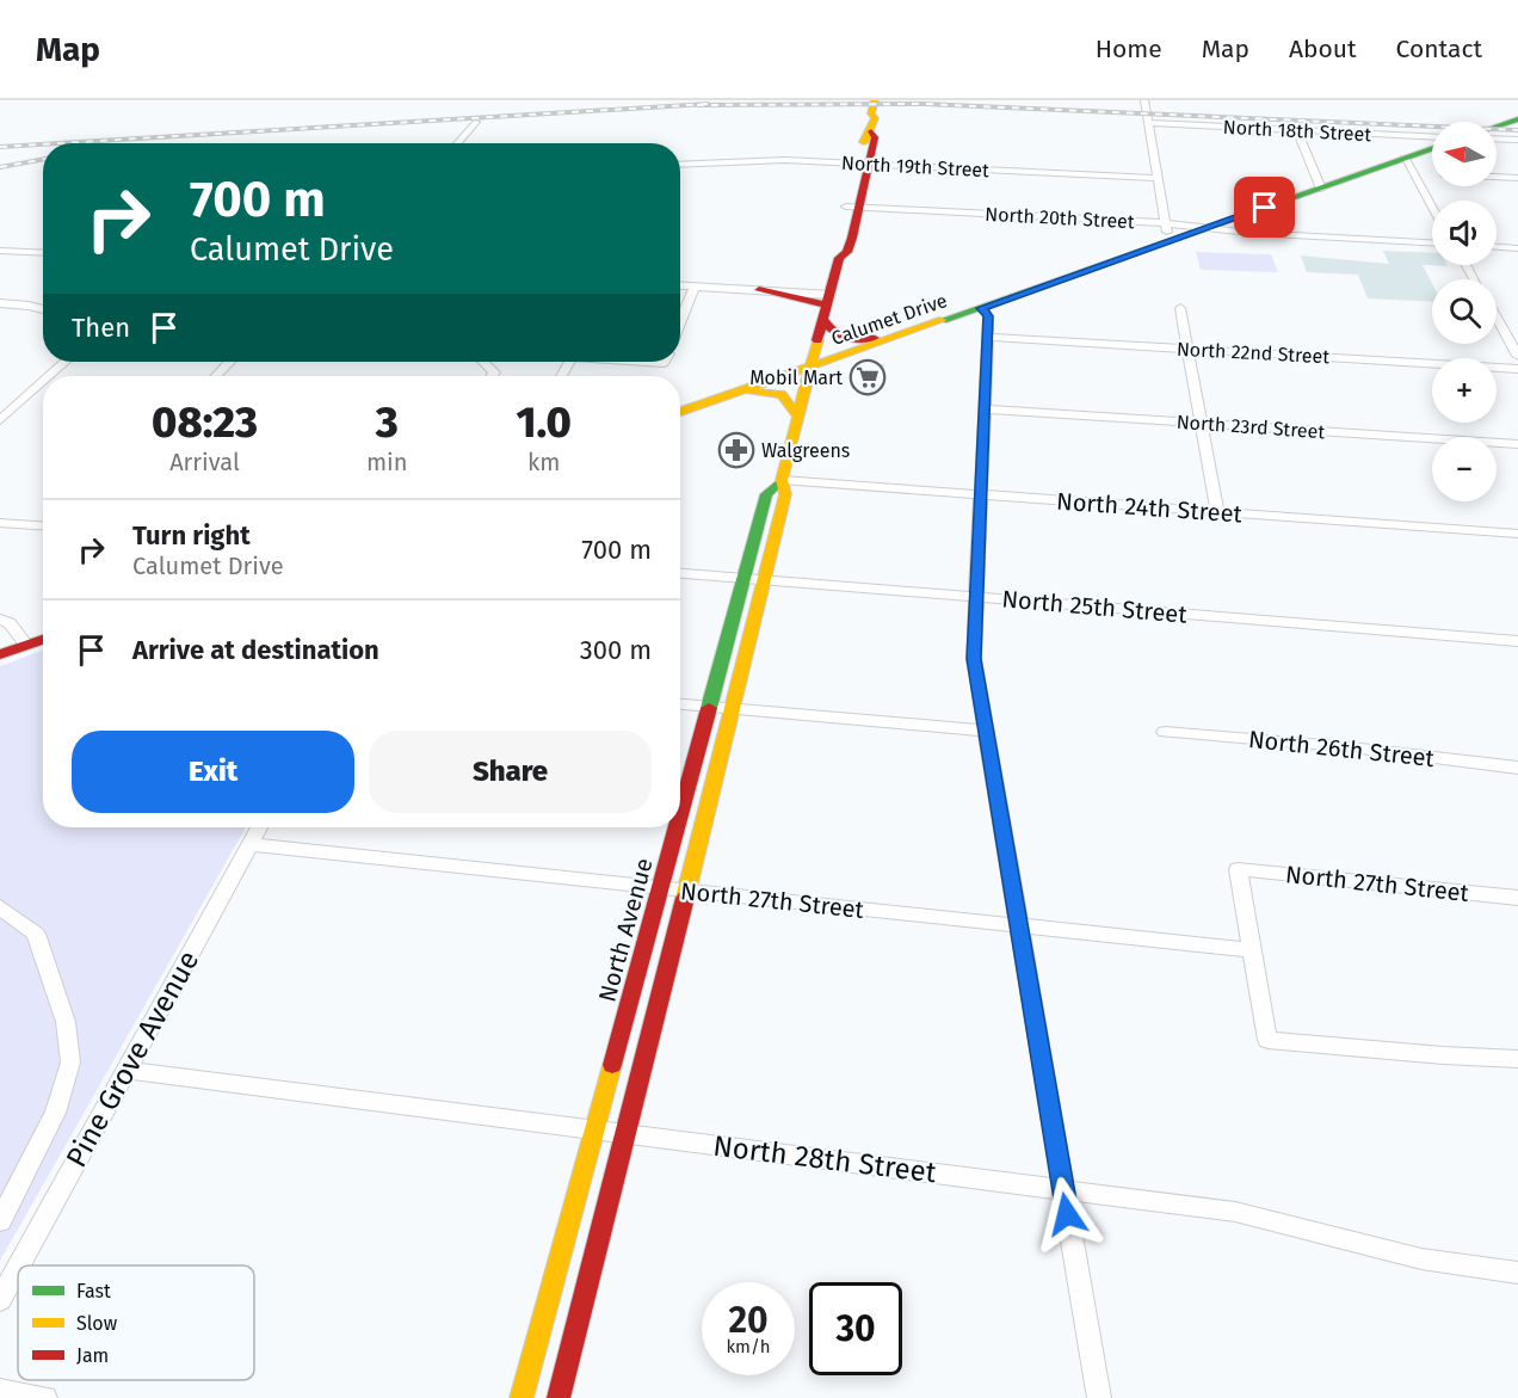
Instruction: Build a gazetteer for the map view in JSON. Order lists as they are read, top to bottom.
{
  "streets": {
    "main road": ["Calumet Drive", "North Avenue"],
    "street": [
      "North 18th Street",
      "North 19th Street",
      "North 20th Street",
      "North 22nd Street",
      "North 23rd Street",
      "North 24th Street",
      "North 25th Street",
      "North 26th Street",
      "North 27th Street",
      "Pine Grove Avenue",
      "North 28th Street"
    ]
  },
  "crossings": [
    ["North 19th Street", "North Avenue"],
    ["North 20th Street", "Calumet Drive"],
    ["North 20th Street", "North Avenue"],
    ["Calumet Drive", "North Avenue"],
    ["North 24th Street", "North Avenue"],
    ["North 25th Street", "North Avenue"],
    ["North 27th Street", "North Avenue"],
    ["North 27th Street", "Pine Grove Avenue"],
    ["North Avenue", "North 28th Street"],
    ["Pine Grove Avenue", "North 28th Street"]
  ],
  "places": {
    "supermarket": ["Mobil Mart"],
    "pharmacy": ["Walgreens"]
  },
  "legend": ["Fast", "Slow", "Jam"],
  "north": "left",
  "page": {
    "header": "Map",
    "nav": [
      "Home",
      "Map",
      "About",
      "Contact"
    ],
    "map_buttons": ["+", "−"],
    "turn": ["700 m", "Calumet Drive"],
    "then": "Then",
    "eta": [
      "08:23",
      "Arrival",
      "3",
      "min",
      "1.0",
      "km"
    ],
    "list": [
      {
        "name": "Turn right",
        "note": "Calumet Drive",
        "value": "700 m"
      },
      {
        "name": "Arrive at destination",
        "value": "300 m"
      }
    ],
    "buttons": ["Exit", "Share"],
    "speed": "20 km/h",
    "limit": "30"
  }
}
